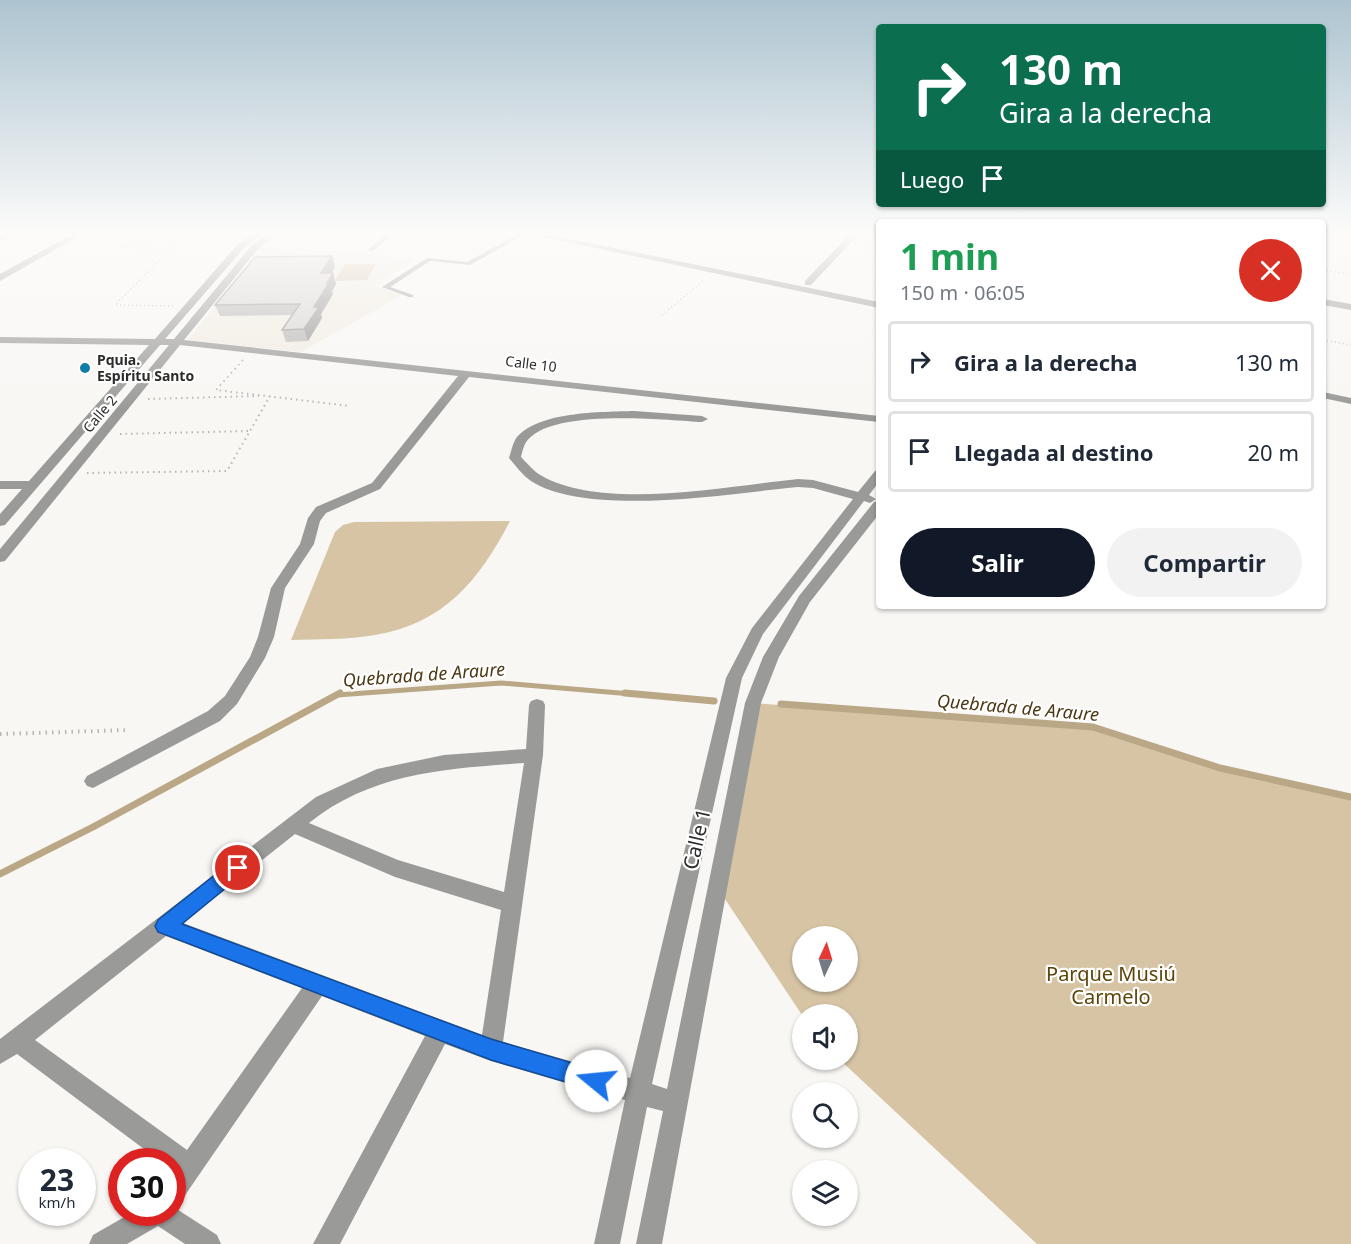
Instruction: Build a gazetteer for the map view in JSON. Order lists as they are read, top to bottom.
{
  "streets": {
    "street": ["Calle 10", "Calle 2", "Calle 1"]
  },
  "crossings": [
    ["Calle 10", "Calle 2"]
  ],
  "water": ["Quebrada de Araure"],
  "parks": ["Parque Musiú Carmelo"],
  "places": ["Pquia. Espíritu Santo"],
  "north": "top",
  "page": {
    "turn": ["130 m", "Gira a la derecha"],
    "then": "Luego",
    "heading": ["1 min", "150 m · 06:05"],
    "list": [
      {
        "name": "Gira a la derecha",
        "value": "130 m"
      },
      {
        "name": "Llegada al destino",
        "value": "20 m"
      }
    ],
    "buttons": ["Salir", "Compartir"],
    "speed": "23 km/h",
    "limit": "30"
  }
}
